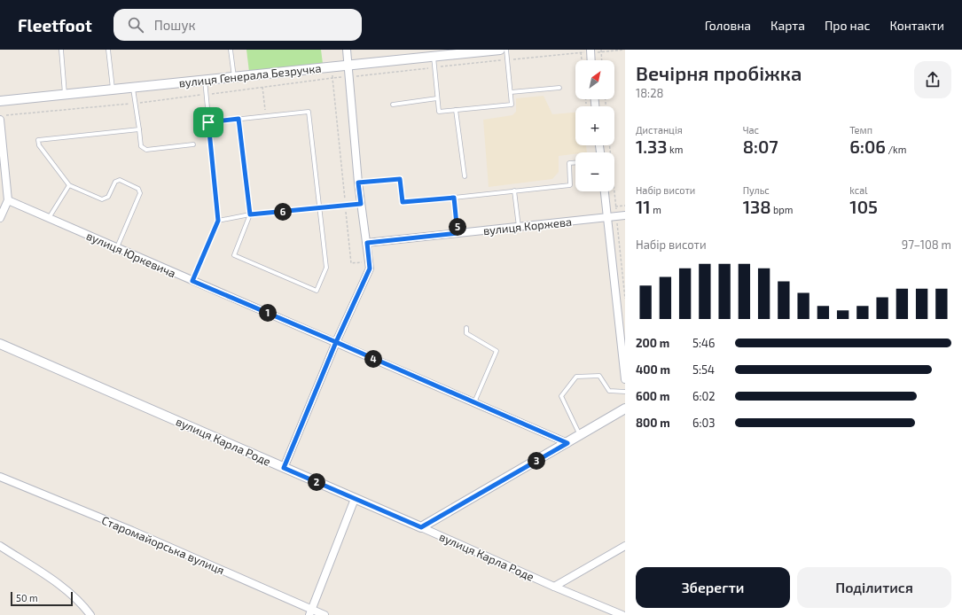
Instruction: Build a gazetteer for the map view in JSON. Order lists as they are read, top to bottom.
{
  "streets": {
    "street": [
      "вулиця Генерала Безручка",
      "вулиця Коржева",
      "вулиця Юркевича",
      "вулиця Карла Роде",
      "Старомайорська вулиця"
    ]
  },
  "scale_bar": "50 m",
  "north": "top right",
  "page": {
    "header": "Fleetfoot",
    "search": "Пошук",
    "nav": [
      "Головна",
      "Карта",
      "Про нас",
      "Контакти"
    ],
    "heading": ["Вечірня пробіжка", "18:28"],
    "map_buttons": ["+", "−"],
    "stats": [
      ["Дистанція", "1.33 km"],
      ["Час", "8:07"],
      ["Темп", "6:06 /km"],
      ["Набір висоти", "11 m"],
      ["Пульс", "138 bpm"],
      ["kcal", "105"]
    ],
    "pins": [
      "6",
      "5",
      "1",
      "4",
      "3",
      "2"
    ],
    "chart": ["Набір висоти", "97–108 m"],
    "list": [
      {
        "name": "200 m",
        "note": "5:46"
      },
      {
        "name": "400 m",
        "note": "5:54"
      },
      {
        "name": "600 m",
        "note": "6:02"
      },
      {
        "name": "800 m",
        "note": "6:03"
      }
    ],
    "buttons": ["Зберегти", "Поділитися"],
    "scale": "50 m"
  }
}
